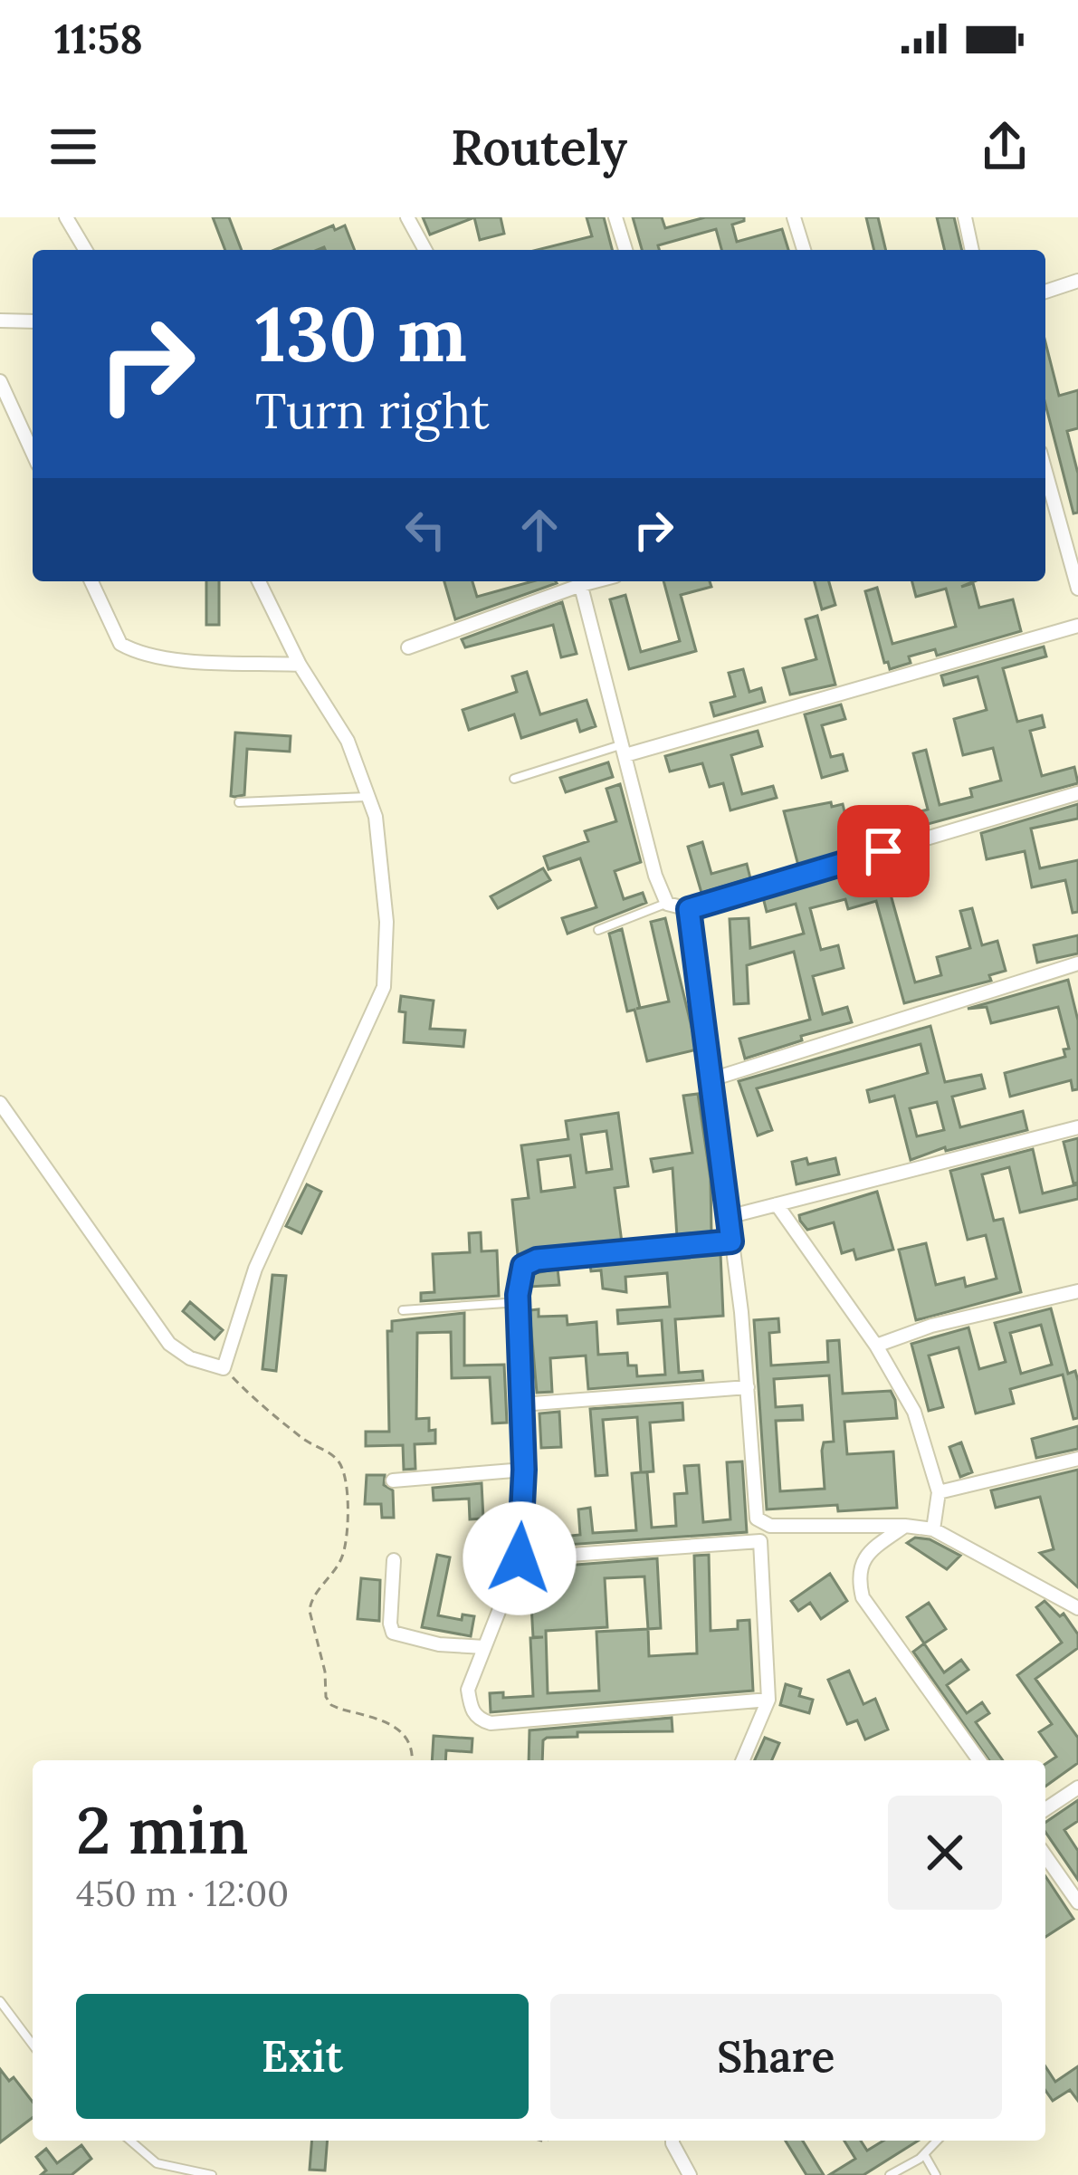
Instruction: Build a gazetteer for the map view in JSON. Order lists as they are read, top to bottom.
{
  "page": {
    "status": "11:58",
    "header": "Routely",
    "turn": ["130 m", "Turn right"],
    "heading": ["2 min", "450 m · 12:00"],
    "buttons": ["Exit", "Share"]
  }
}
